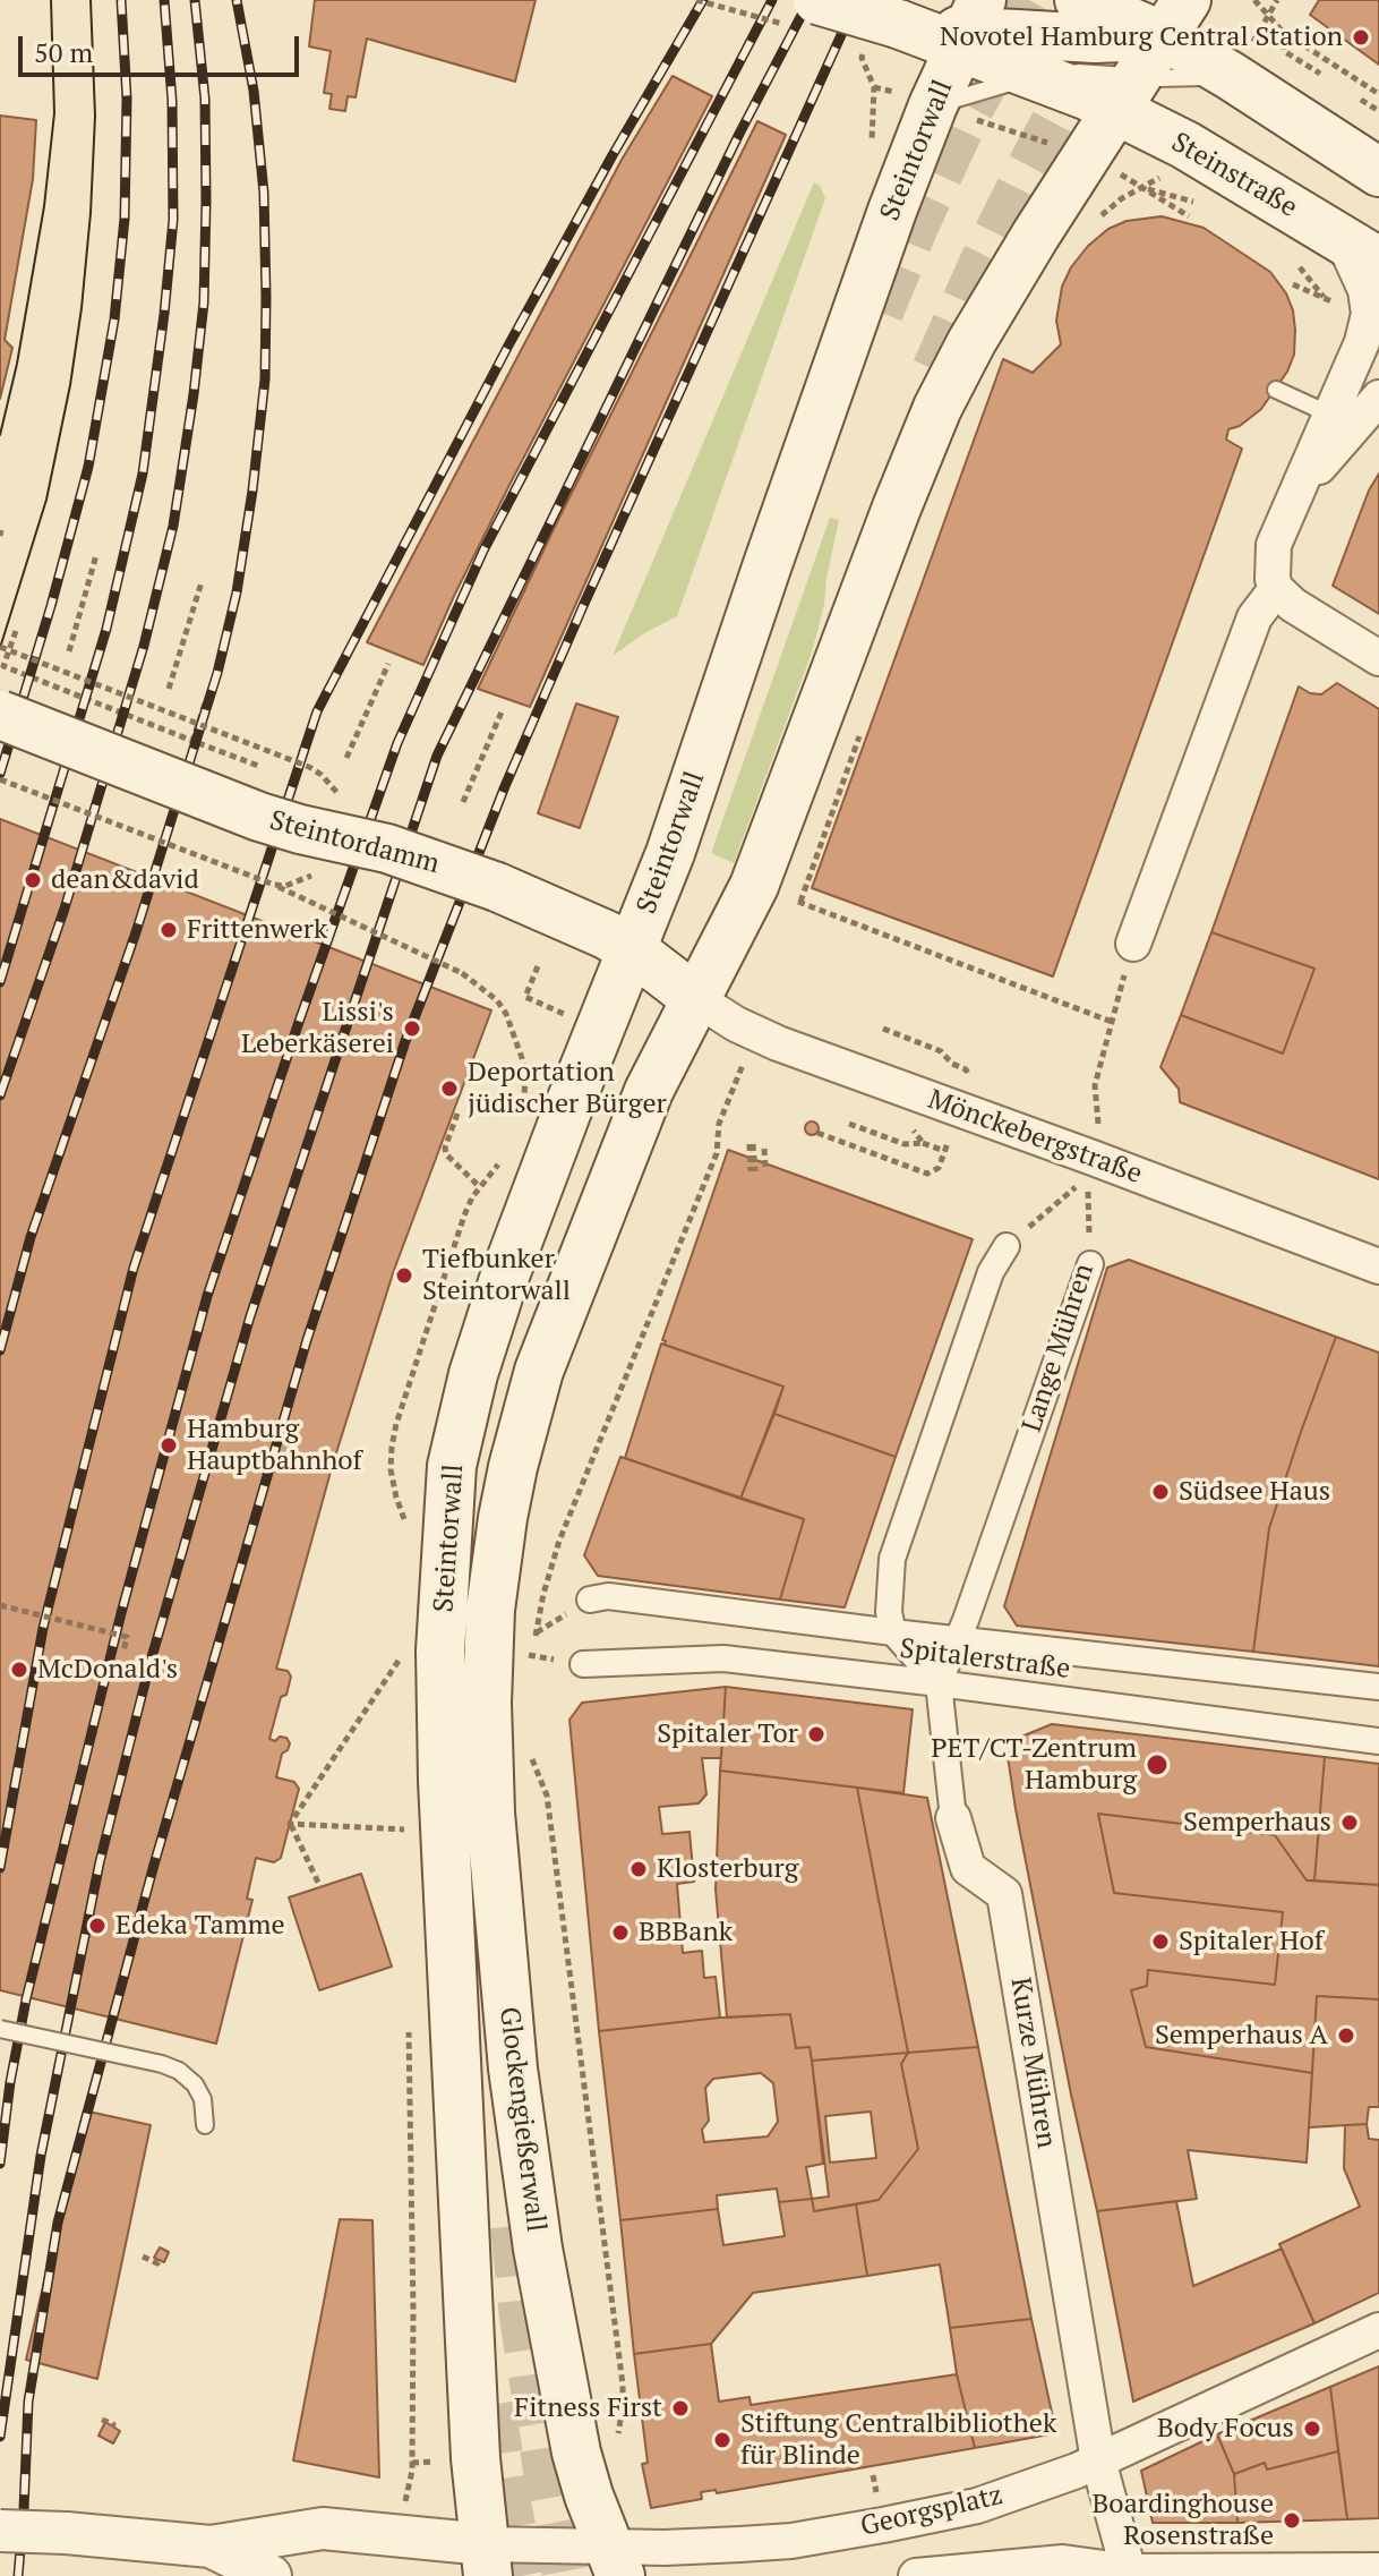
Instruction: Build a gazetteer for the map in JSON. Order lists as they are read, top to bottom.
{
  "streets": {
    "main road": [
      "Steintorwall",
      "Steinstraße",
      "Steintordamm",
      "Glockengießerwall"
    ],
    "street": [
      "Mönckebergstraße",
      "Lange Mühren",
      "Spitalerstraße",
      "Kurze Mühren",
      "Georgsplatz"
    ]
  },
  "crossings": [
    ["Steintorwall", "Steinstraße"],
    ["Steintorwall", "Steintordamm"],
    ["Steintorwall", "Mönckebergstraße"],
    ["Steintorwall", "Glockengießerwall"],
    ["Steintordamm", "Mönckebergstraße"],
    ["Lange Mühren", "Spitalerstraße"],
    ["Spitalerstraße", "Kurze Mühren"],
    ["Kurze Mühren", "Georgsplatz"],
    ["Glockengießerwall", "Georgsplatz"]
  ],
  "places": [
    "Novotel Hamburg Central Station",
    "dean&david",
    "Frittenwerk",
    "Lissi's Leberkäserei",
    "Deportation jüdischer Bürger",
    "Tiefbunker Steintorwall",
    "Hamburg Hauptbahnhof",
    "Südsee Haus",
    "McDonald's",
    "Spitaler Tor",
    "PET/CT-Zentrum Hamburg",
    "Semperhaus",
    "Klosterburg",
    "Edeka Tamme",
    "BBBank",
    "Spitaler Hof",
    "Semperhaus A",
    "Fitness First",
    "Body Focus",
    "Stiftung Centralbibliothek für Blinde",
    "Boardinghouse Rosenstraße"
  ],
  "scale_bar": "50 m"
}
